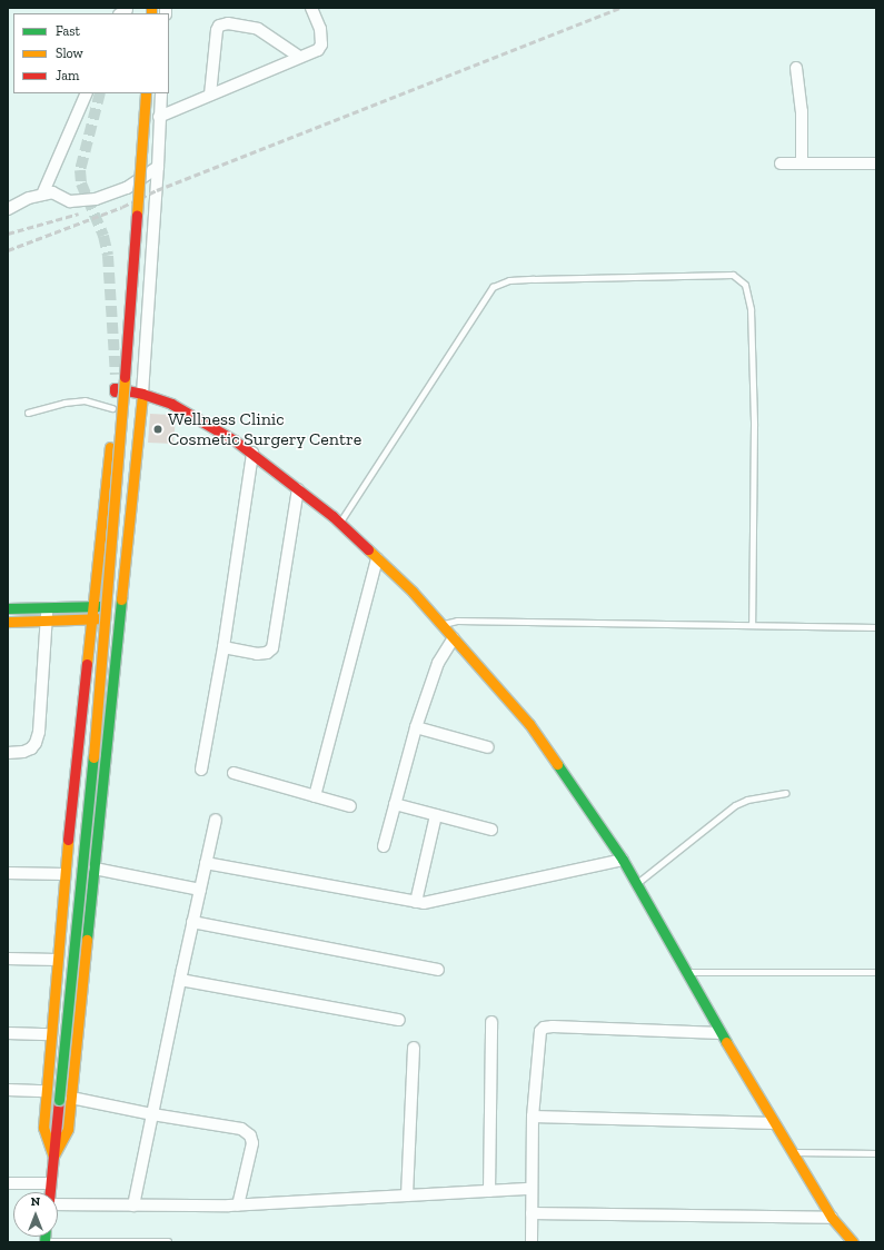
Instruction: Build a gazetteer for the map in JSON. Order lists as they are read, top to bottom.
{
  "places": ["Wellness Clinic Cosmetic Surgery Centre"],
  "legend": ["Fast", "Slow", "Jam"],
  "north": "top"
}
